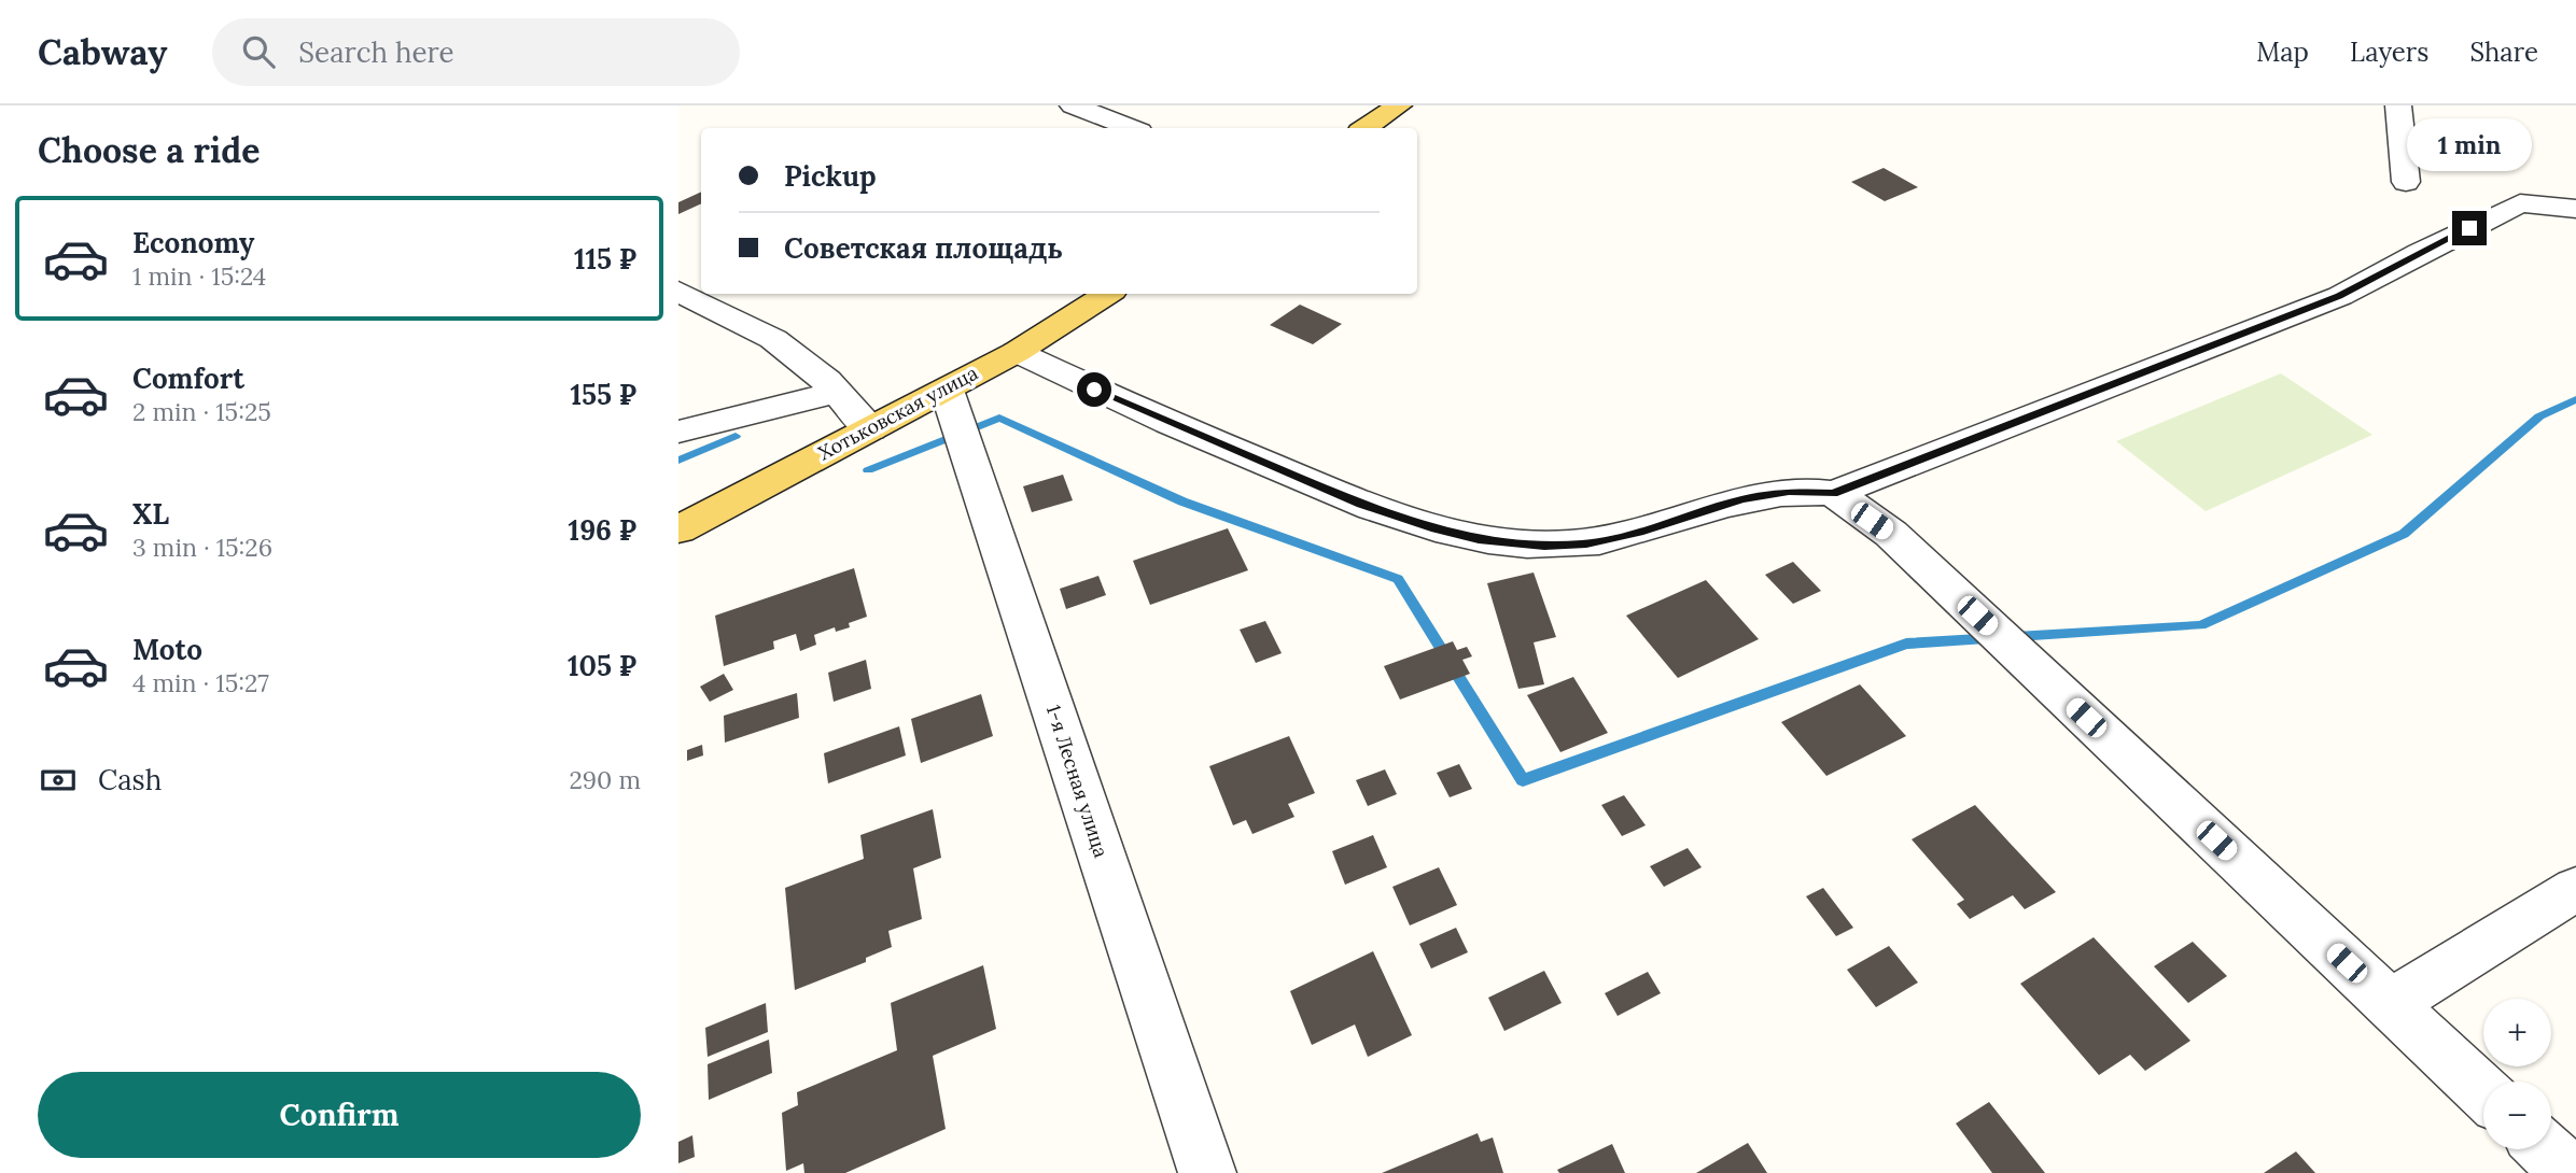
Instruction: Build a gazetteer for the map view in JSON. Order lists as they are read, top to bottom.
{
  "streets": {
    "main road": ["Хотьковская улица"],
    "street": ["1-я Лесная улица"]
  },
  "crossings": [
    ["Хотьковская улица", "1-я Лесная улица"]
  ],
  "page": {
    "header": "Cabway",
    "search": "Search here",
    "nav": ["Map", "Layers", "Share"],
    "heading": "Choose a ride",
    "bubble": "1 min",
    "banner": ["Pickup", "Советская площадь"],
    "list": [
      {
        "name": "Economy",
        "note": "1 min · 15:24",
        "value": "115 ₽"
      },
      {
        "name": "Comfort",
        "note": "2 min · 15:25",
        "value": "155 ₽"
      },
      {
        "name": "XL",
        "note": "3 min · 15:26",
        "value": "196 ₽"
      },
      {
        "name": "Moto",
        "note": "4 min · 15:27",
        "value": "105 ₽"
      }
    ],
    "pay": ["Cash", "290 m"],
    "map_buttons": ["+", "−"],
    "buttons": "Confirm"
  }
}
